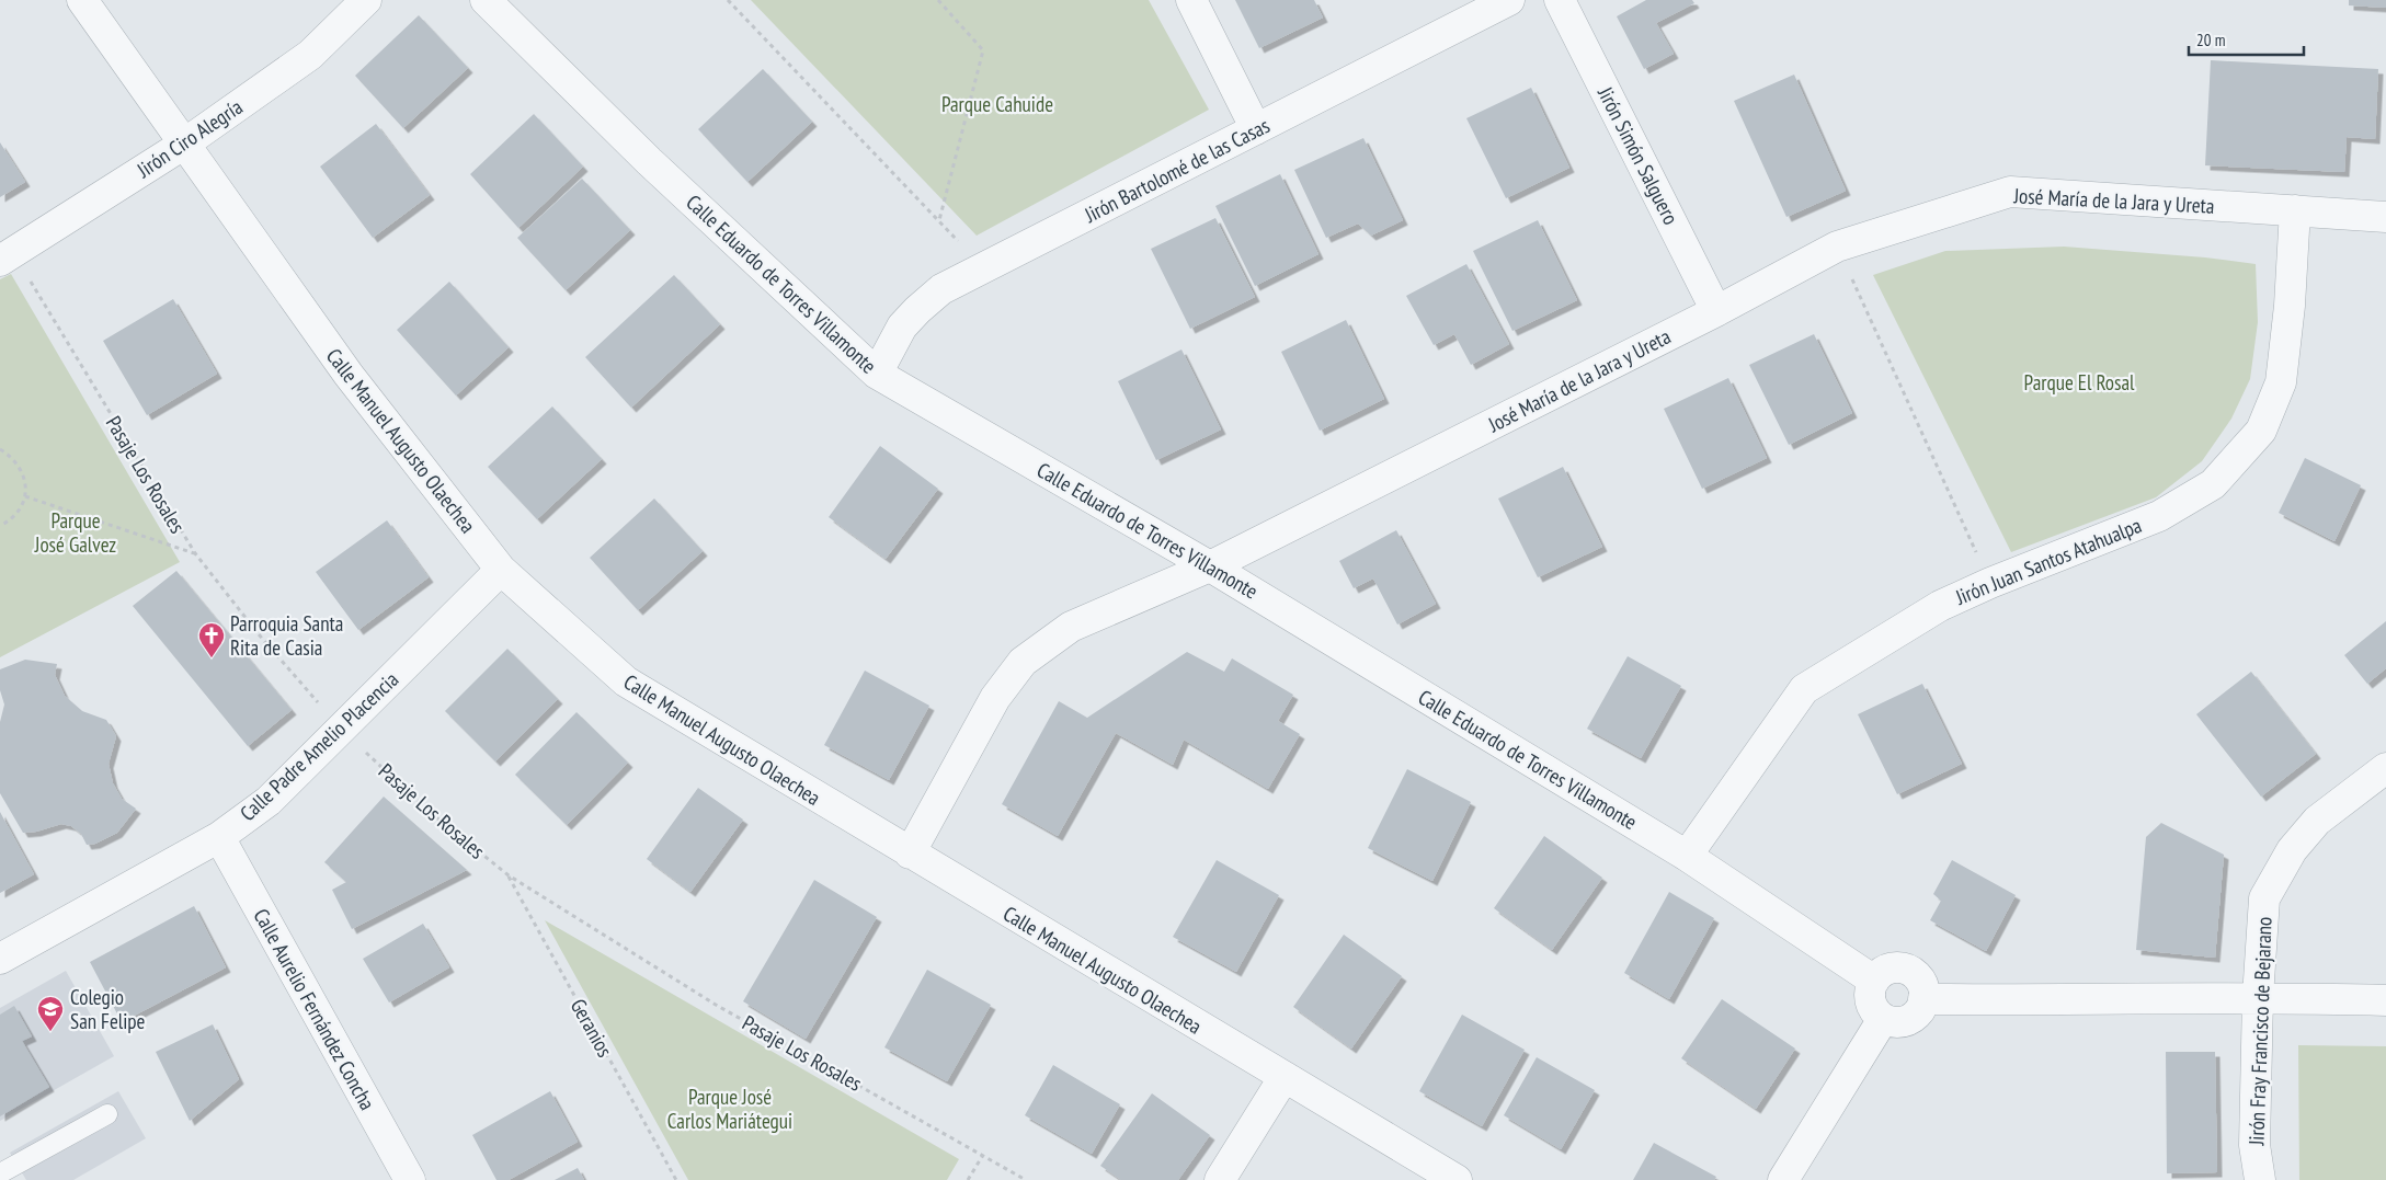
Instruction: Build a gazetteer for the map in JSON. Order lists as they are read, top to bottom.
{
  "streets": {
    "street": [
      "Jirón Ciro Alegría",
      "Jirón Simón Salguero",
      "Jirón Bartolomé de las Casas",
      "José María de la Jara y Ureta",
      "Calle Eduardo de Torres Villamonte",
      "Calle Manuel Augusto Olaechea",
      "Jirón Juan Santos Atahualpa",
      "Calle Padre Amelio Placencia",
      "Calle Aurelio Fernández Concha",
      "Jirón Fray Francisco de Bejarano"
    ],
    "path": ["Pasaje Los Rosales", "Geranios"]
  },
  "crossings": [
    ["Jirón Ciro Alegría", "Calle Manuel Augusto Olaechea"],
    ["Jirón Ciro Alegría", "Pasaje Los Rosales"],
    ["Jirón Simón Salguero", "José María de la Jara y Ureta"],
    ["Jirón Bartolomé de las Casas", "Calle Eduardo de Torres Villamonte"],
    ["José María de la Jara y Ureta", "Calle Eduardo de Torres Villamonte"],
    ["José María de la Jara y Ureta", "Calle Manuel Augusto Olaechea"],
    ["José María de la Jara y Ureta", "Jirón Juan Santos Atahualpa"],
    ["Calle Eduardo de Torres Villamonte", "Jirón Juan Santos Atahualpa"],
    ["Calle Manuel Augusto Olaechea", "Calle Padre Amelio Placencia"],
    ["Pasaje Los Rosales", "Calle Padre Amelio Placencia"],
    ["Pasaje Los Rosales", "Geranios"],
    ["Calle Padre Amelio Placencia", "Calle Aurelio Fernández Concha"]
  ],
  "parks": [
    "Parque Cahuide",
    "Parque El Rosal",
    "Parque José Galvez",
    "Parque José Carlos Mariátegui"
  ],
  "places": {
    "church": ["Parroquia Santa Rita de Casia"],
    "school or university": ["Colegio San Felipe"]
  },
  "scale_bar": "20 m"
}
